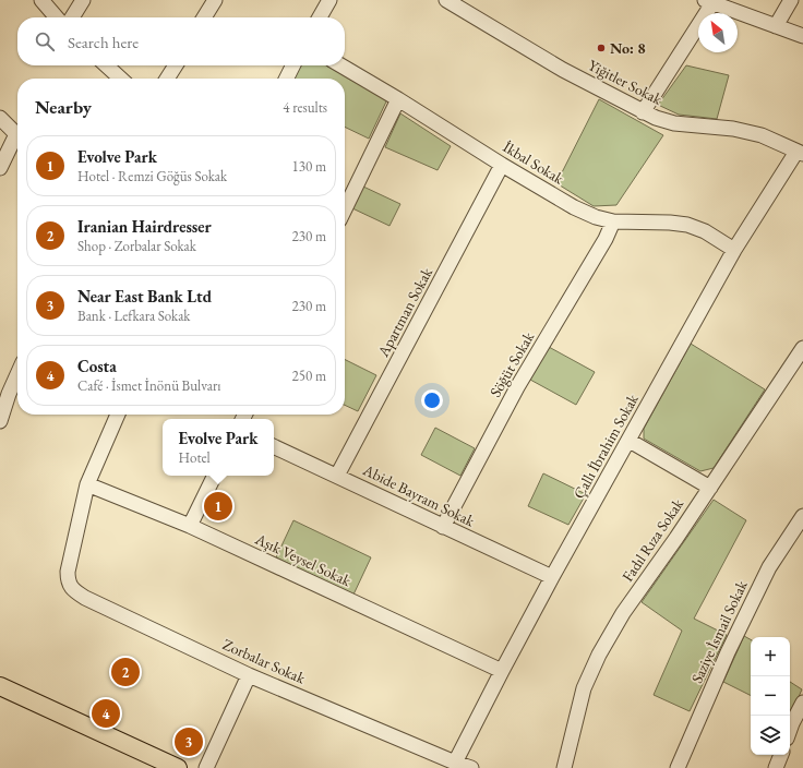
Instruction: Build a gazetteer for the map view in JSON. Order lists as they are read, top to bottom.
{
  "streets": {
    "street": [
      "Yiğitler Sokak",
      "İkbal Sokak",
      "Apartman Sokak",
      "Söğüt Sokak",
      "Çallı İbrahim Sokak",
      "Abide Bayram Sokak",
      "Fadıl Rıza Sokak",
      "Aşık Veysel Sokak",
      "Saziye İsmail Sokak",
      "Zorbalar Sokak"
    ]
  },
  "crossings": [
    ["Yiğitler Sokak", "Çallı İbrahim Sokak"],
    ["İkbal Sokak", "Apartman Sokak"],
    ["İkbal Sokak", "Söğüt Sokak"],
    ["İkbal Sokak", "Çallı İbrahim Sokak"],
    ["Apartman Sokak", "Abide Bayram Sokak"],
    ["Söğüt Sokak", "Abide Bayram Sokak"],
    ["Çallı İbrahim Sokak", "Abide Bayram Sokak"],
    ["Çallı İbrahim Sokak", "Aşık Veysel Sokak"],
    ["Çallı İbrahim Sokak", "Zorbalar Sokak"],
    ["Aşık Veysel Sokak", "Zorbalar Sokak"]
  ],
  "places": ["No: 8"],
  "north": "top left",
  "page": {
    "search": "Search here",
    "heading": ["Nearby", "4 results"],
    "list": [
      {
        "mark": "1",
        "name": "Evolve Park",
        "note": "Hotel · Remzi Göğüs Sokak",
        "value": "130 m"
      },
      {
        "mark": "2",
        "name": "Iranian Hairdresser",
        "note": "Shop · Zorbalar Sokak",
        "value": "230 m"
      },
      {
        "mark": "3",
        "name": "Near East Bank Ltd",
        "note": "Bank · Lefkara Sokak",
        "value": "230 m"
      },
      {
        "mark": "4",
        "name": "Costa",
        "note": "Café · İsmet İnönü Bulvarı",
        "value": "250 m"
      }
    ],
    "popup": ["Evolve Park", "Hotel"],
    "pins": [
      "1",
      "2",
      "4",
      "3"
    ],
    "map_buttons": ["+", "−"]
  }
}
